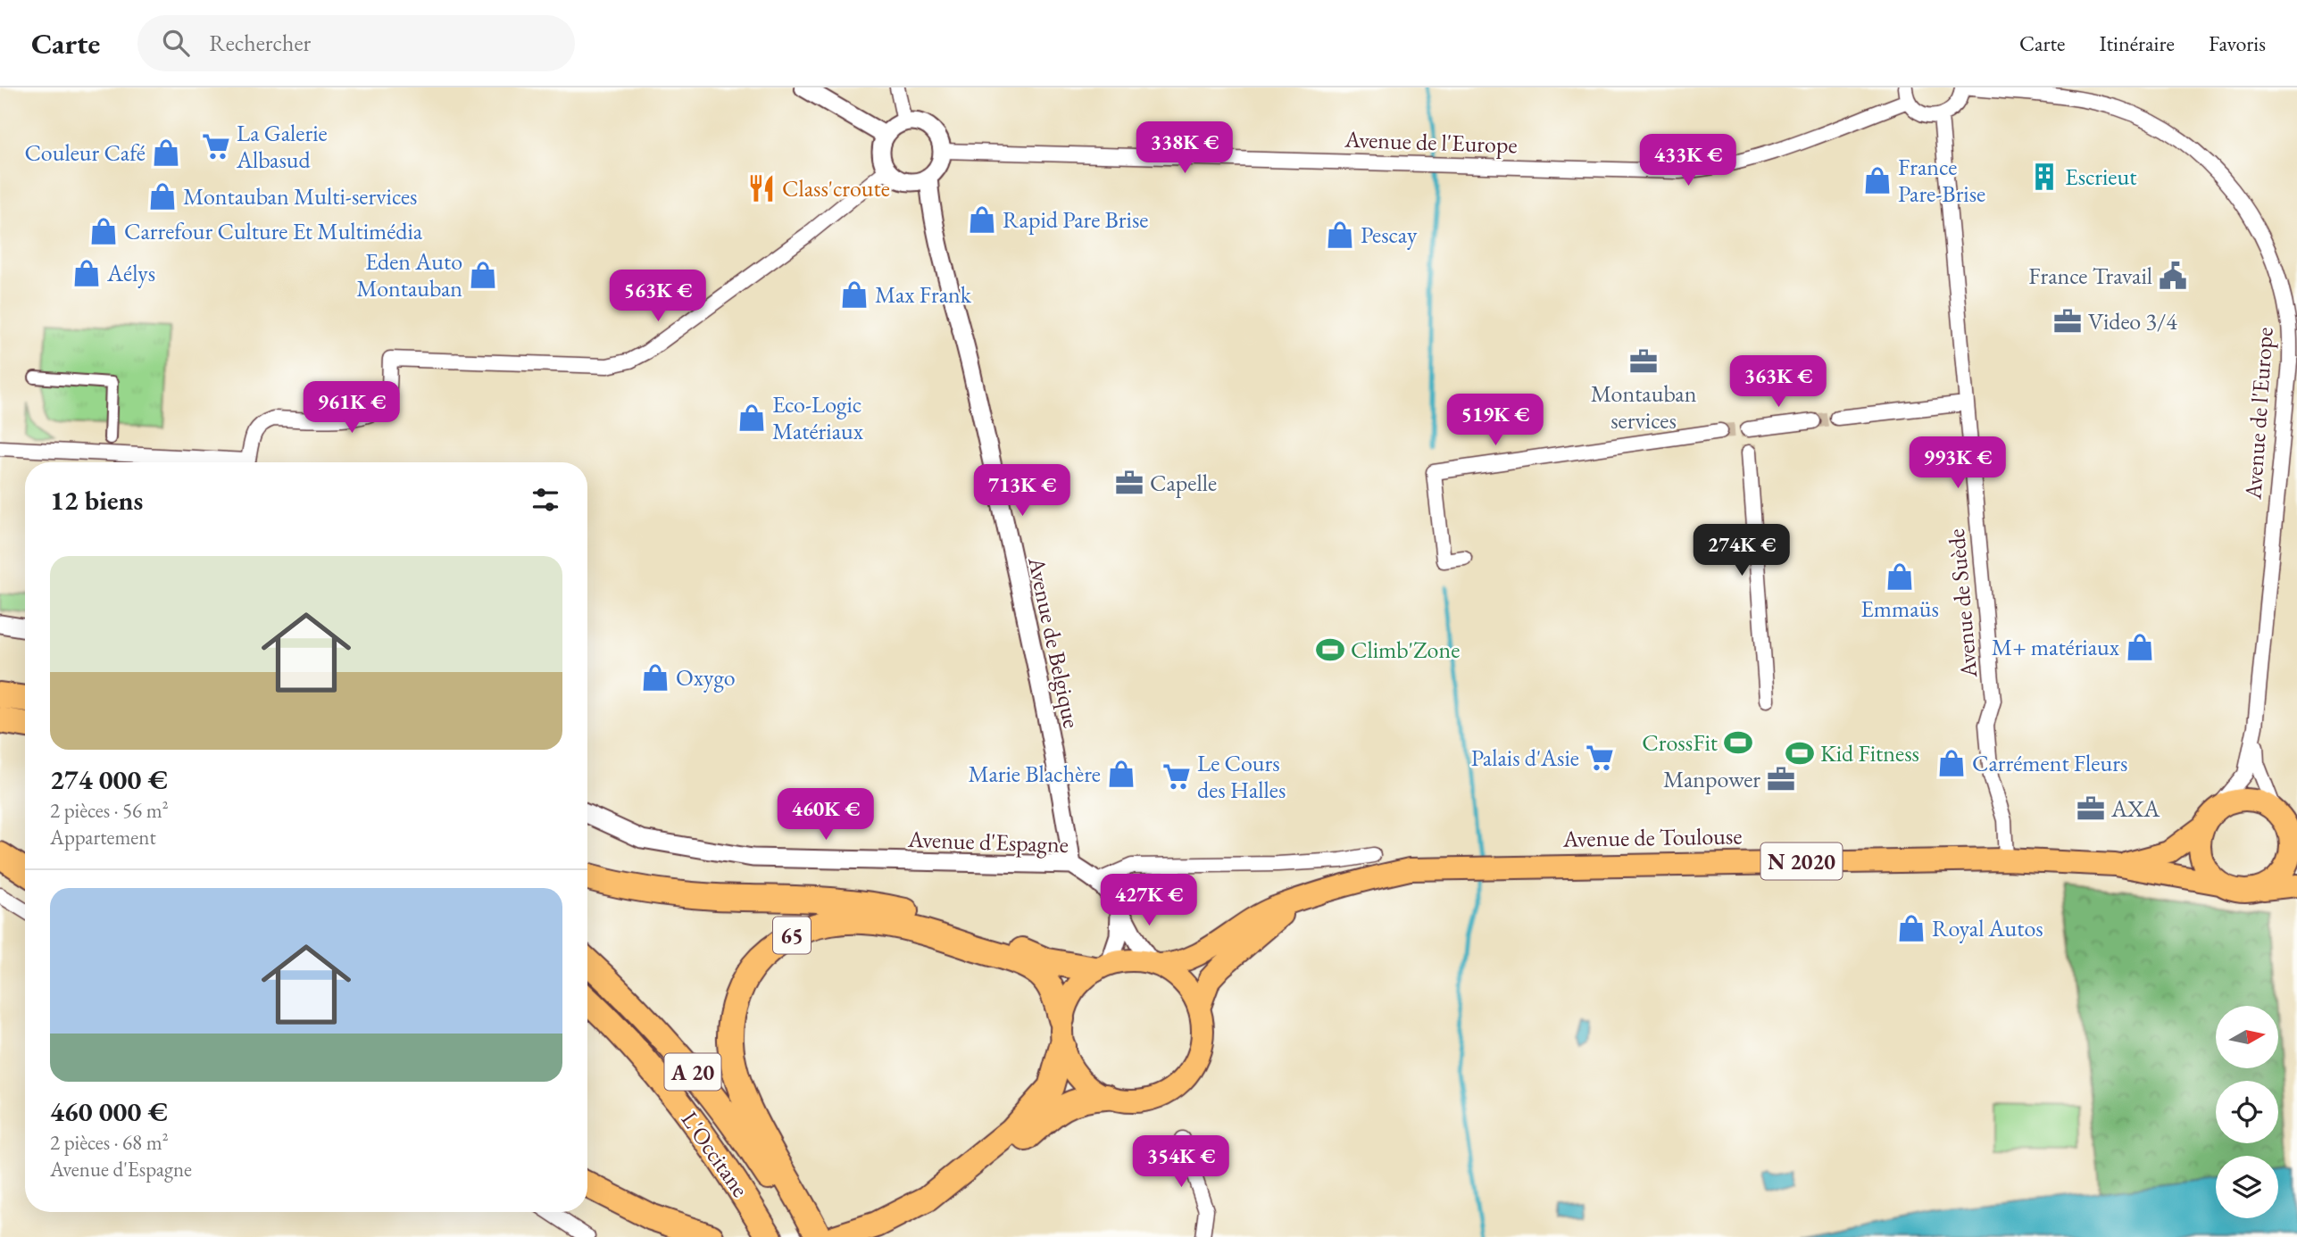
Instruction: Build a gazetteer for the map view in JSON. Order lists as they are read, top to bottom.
{
  "streets": {
    "highway": ["65", "A 20", "L'Occitane"],
    "main road": ["Avenue de Toulouse", "N 2020"],
    "street": [
      "Avenue de l'Europe",
      "Avenue de Suède",
      "Avenue de Belgique",
      "Avenue d'Espagne"
    ]
  },
  "crossings": [
    ["Avenue de l'Europe", "Avenue de Belgique"],
    ["Avenue de l'Europe", "Avenue de Toulouse"],
    ["Avenue de Suède", "Avenue de Toulouse"],
    ["Avenue de Belgique", "Avenue d'Espagne"],
    ["Avenue de Toulouse", "Avenue d'Espagne"],
    ["Avenue de Toulouse", "65"],
    ["Avenue d'Espagne", "65"],
    ["65", "A 20"],
    ["65", "L'Occitane"],
    ["A 20", "L'Occitane"]
  ],
  "places": {
    "supermarket": ["La Galerie Albasud", "Palais d'Asie", "Le Cours des Halles"],
    "shop": [
      "Couleur Café",
      "France Pare-Brise",
      "Montauban Multi-services",
      "Rapid Pare Brise",
      "Carrefour Culture Et Multimédia",
      "Pescay",
      "Aélys",
      "Eden Auto Montauban",
      "Max Frank",
      "Eco-Logic Matériaux",
      "Emmaüs",
      "M+ matériaux",
      "Oxygo",
      "Carrément Fleurs",
      "Marie Blachère",
      "Royal Autos"
    ],
    "building": ["Escrieut"],
    "restaurant": ["Class'croute"],
    "public building": ["France Travail"],
    "office": [
      "Video 3/4",
      "Montauban services",
      "Capelle",
      "Manpower",
      "AXA"
    ],
    "sports": ["Climb'Zone", "CrossFit", "Kid Fitness"]
  },
  "north": "right",
  "page": {
    "header": "Carte",
    "search": "Rechercher",
    "nav": ["Carte", "Itinéraire", "Favoris"],
    "price": [
      "338K €",
      "433K €",
      "563K €",
      "363K €",
      "961K €",
      "519K €",
      "993K €",
      "713K €",
      "274K €",
      "460K €",
      "427K €",
      "354K €"
    ],
    "heading": "12 biens",
    "list": [
      {
        "name": "274 000 €",
        "note": "2 pièces · 56 m² · Appartement"
      },
      {
        "name": "460 000 €",
        "note": "2 pièces · 68 m² · Avenue d'Espagne"
      }
    ]
  }
}
